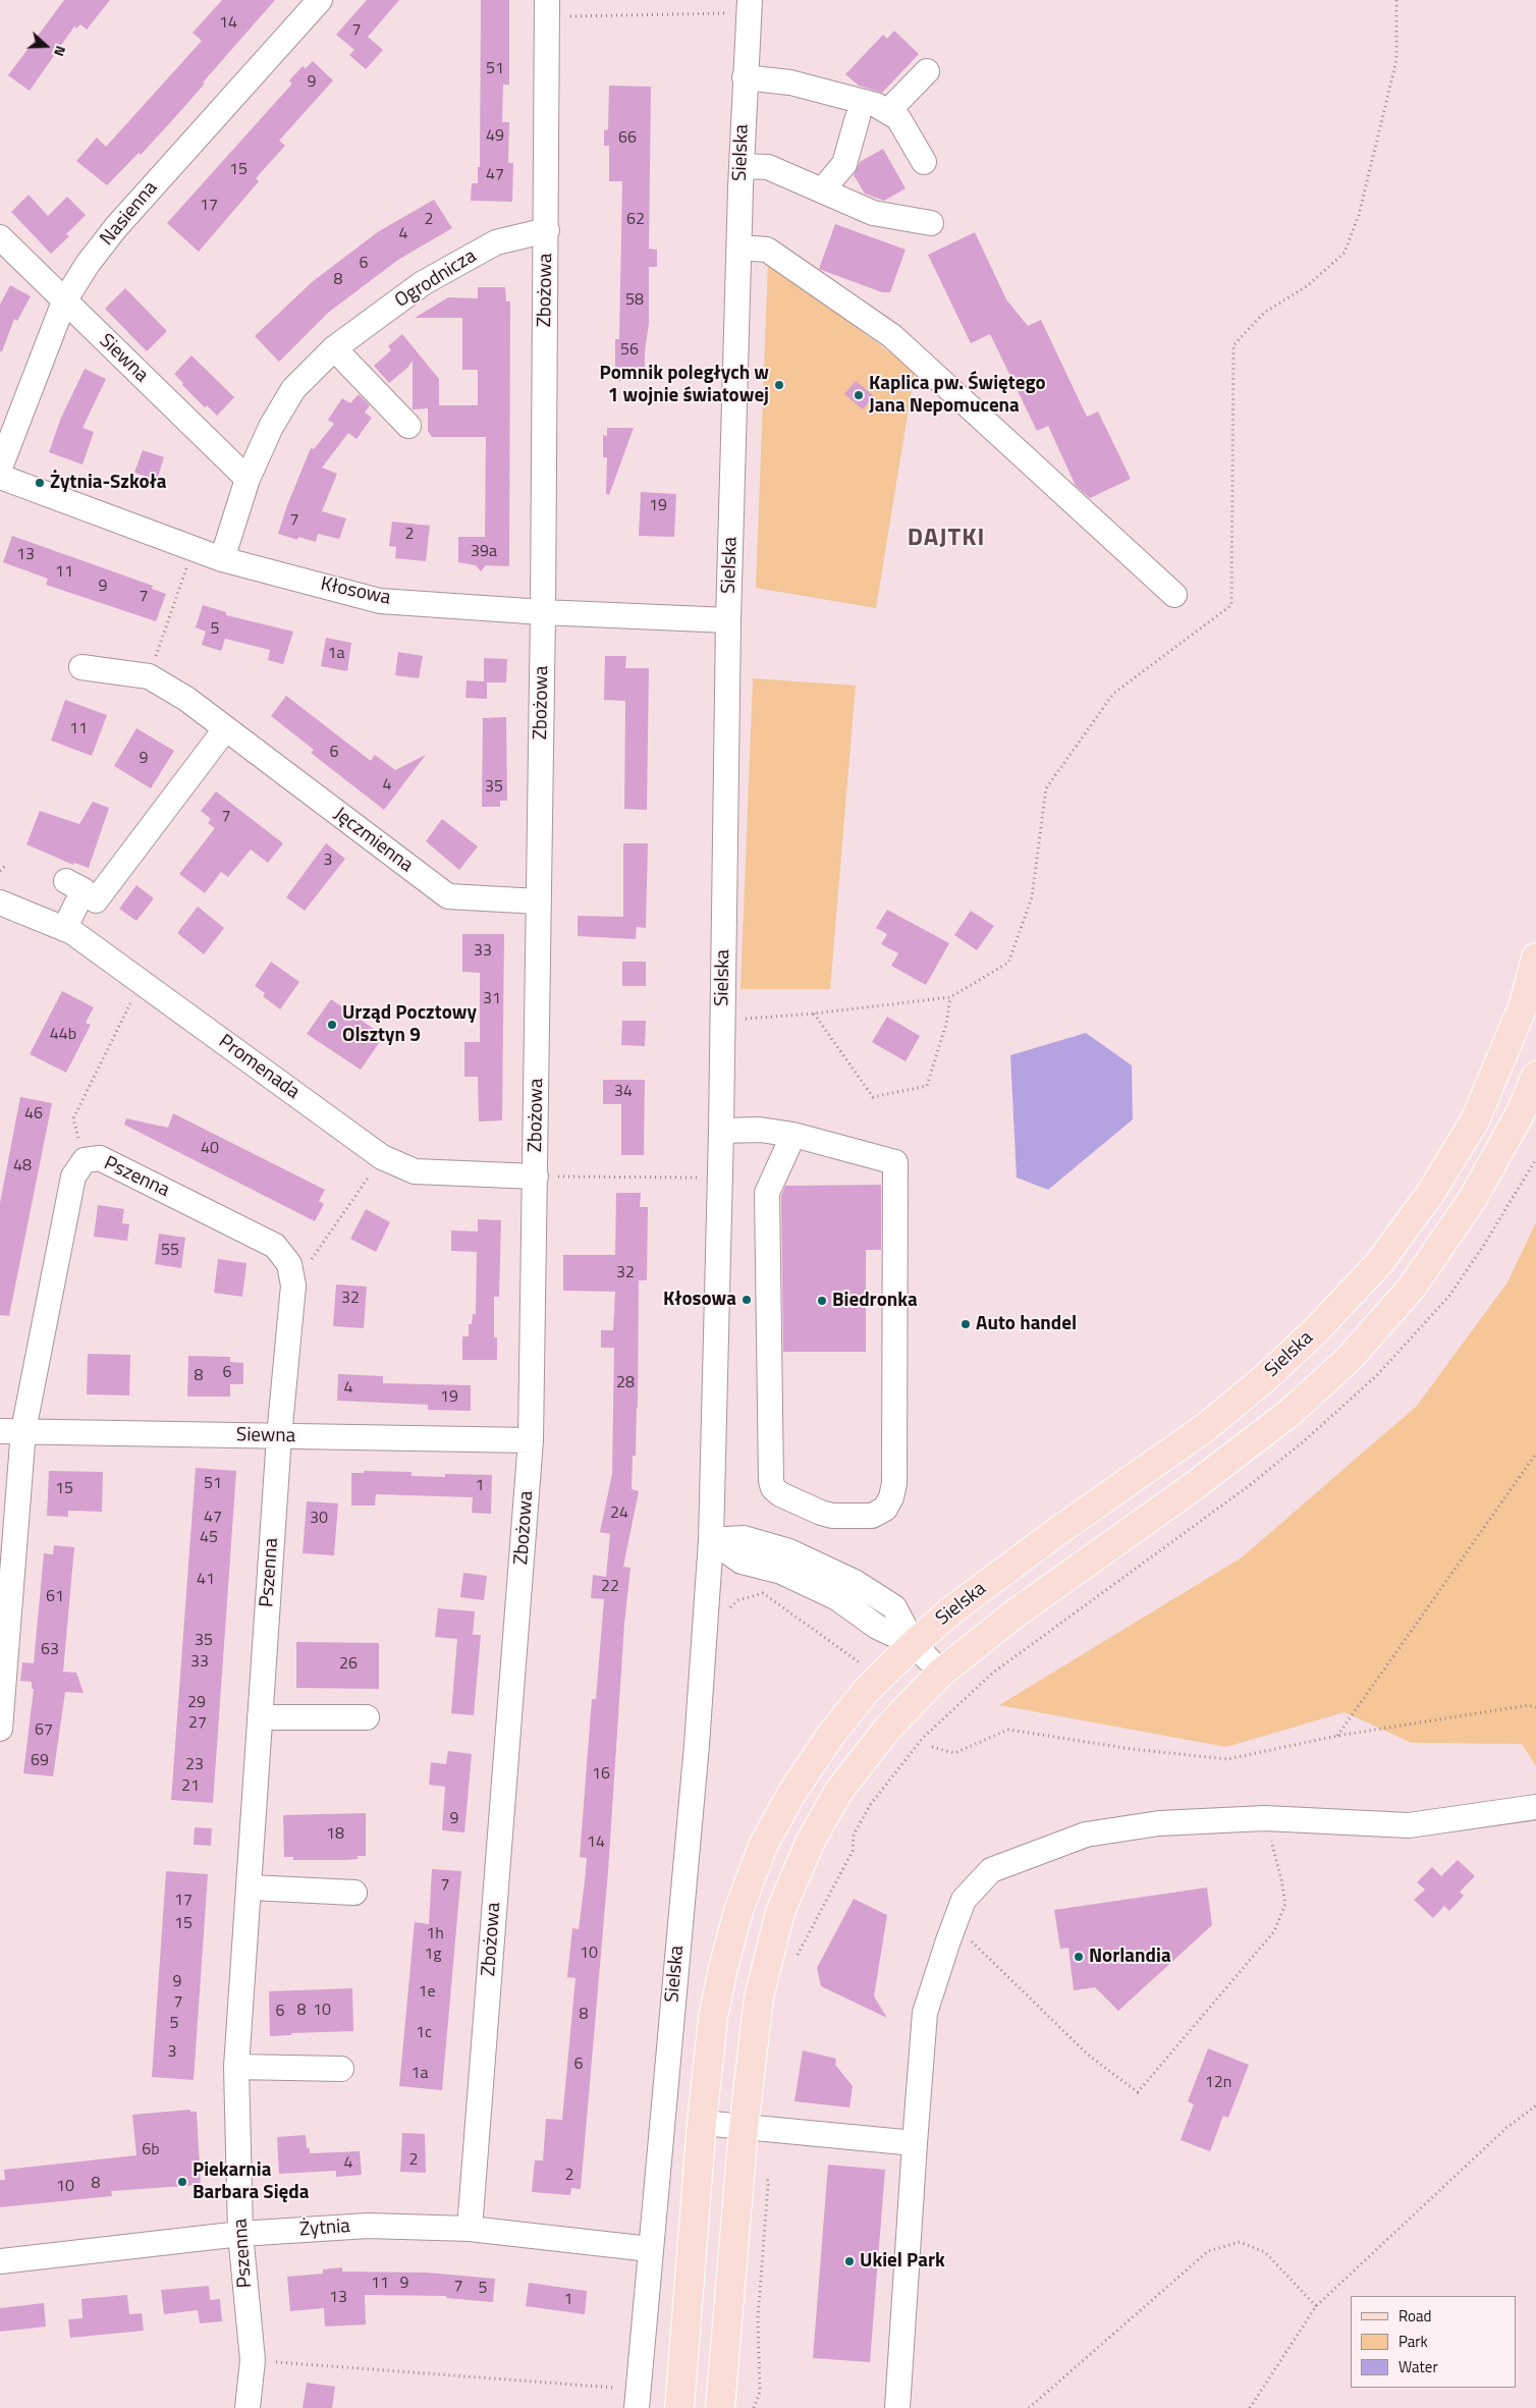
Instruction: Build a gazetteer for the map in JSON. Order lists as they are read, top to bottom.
{
  "streets": {
    "main road": ["Sielska"],
    "street": [
      "Nasienna",
      "Ogrodnicza",
      "Zbożowa",
      "Siewna",
      "Kłosowa",
      "Jęczmienna",
      "Promenada",
      "Pszenna",
      "Żytnia"
    ]
  },
  "crossings": [
    ["Sielska", "Kłosowa"],
    ["Sielska", "Żytnia"],
    ["Nasienna", "Siewna"],
    ["Ogrodnicza", "Zbożowa"],
    ["Ogrodnicza", "Siewna"],
    ["Ogrodnicza", "Kłosowa"],
    ["Zbożowa", "Siewna"],
    ["Zbożowa", "Kłosowa"],
    ["Zbożowa", "Jęczmienna"],
    ["Zbożowa", "Promenada"],
    ["Zbożowa", "Żytnia"],
    ["Siewna", "Pszenna"],
    ["Pszenna", "Żytnia"]
  ],
  "districts": ["DAJTKI"],
  "places": [
    "Pomnik poległych w 1 wojnie światowej",
    "Kaplica pw. Świętego Jana Nepomucena",
    "Żytnia-Szkoła",
    "Urząd Pocztowy Olsztyn 9",
    "Kłosowa",
    "Biedronka",
    "Auto handel",
    "Norlandia",
    "Piekarnia Barbara Sięda",
    "Ukiel Park"
  ],
  "house_numbers": [
    "14",
    "7",
    "51",
    "9",
    "49",
    "66",
    "15",
    "47",
    "17",
    "2",
    "62",
    "4",
    "6",
    "8",
    "58",
    "56",
    "19",
    "7",
    "2",
    "39a",
    "13",
    "11",
    "9",
    "7",
    "5",
    "1a",
    "11",
    "6",
    "9",
    "4",
    "35",
    "7",
    "3",
    "33",
    "31",
    "44b",
    "34",
    "46",
    "40",
    "48",
    "55",
    "32",
    "32",
    "6",
    "8",
    "28",
    "4",
    "19",
    "51",
    "1",
    "15",
    "24",
    "47",
    "30",
    "45",
    "41",
    "22",
    "61",
    "35",
    "63",
    "33",
    "26",
    "29",
    "27",
    "67",
    "69",
    "23",
    "16",
    "21",
    "9",
    "18",
    "14",
    "7",
    "17",
    "15",
    "1h",
    "10",
    "1g",
    "9",
    "1e",
    "7",
    "8",
    "10",
    "6",
    "8",
    "5",
    "1c",
    "3",
    "6",
    "1a",
    "12n",
    "6b",
    "2",
    "4",
    "2",
    "8",
    "10",
    "11",
    "9",
    "7",
    "5",
    "13",
    "1"
  ],
  "legend": ["Road", "Park", "Water"],
  "north": "right"
}
